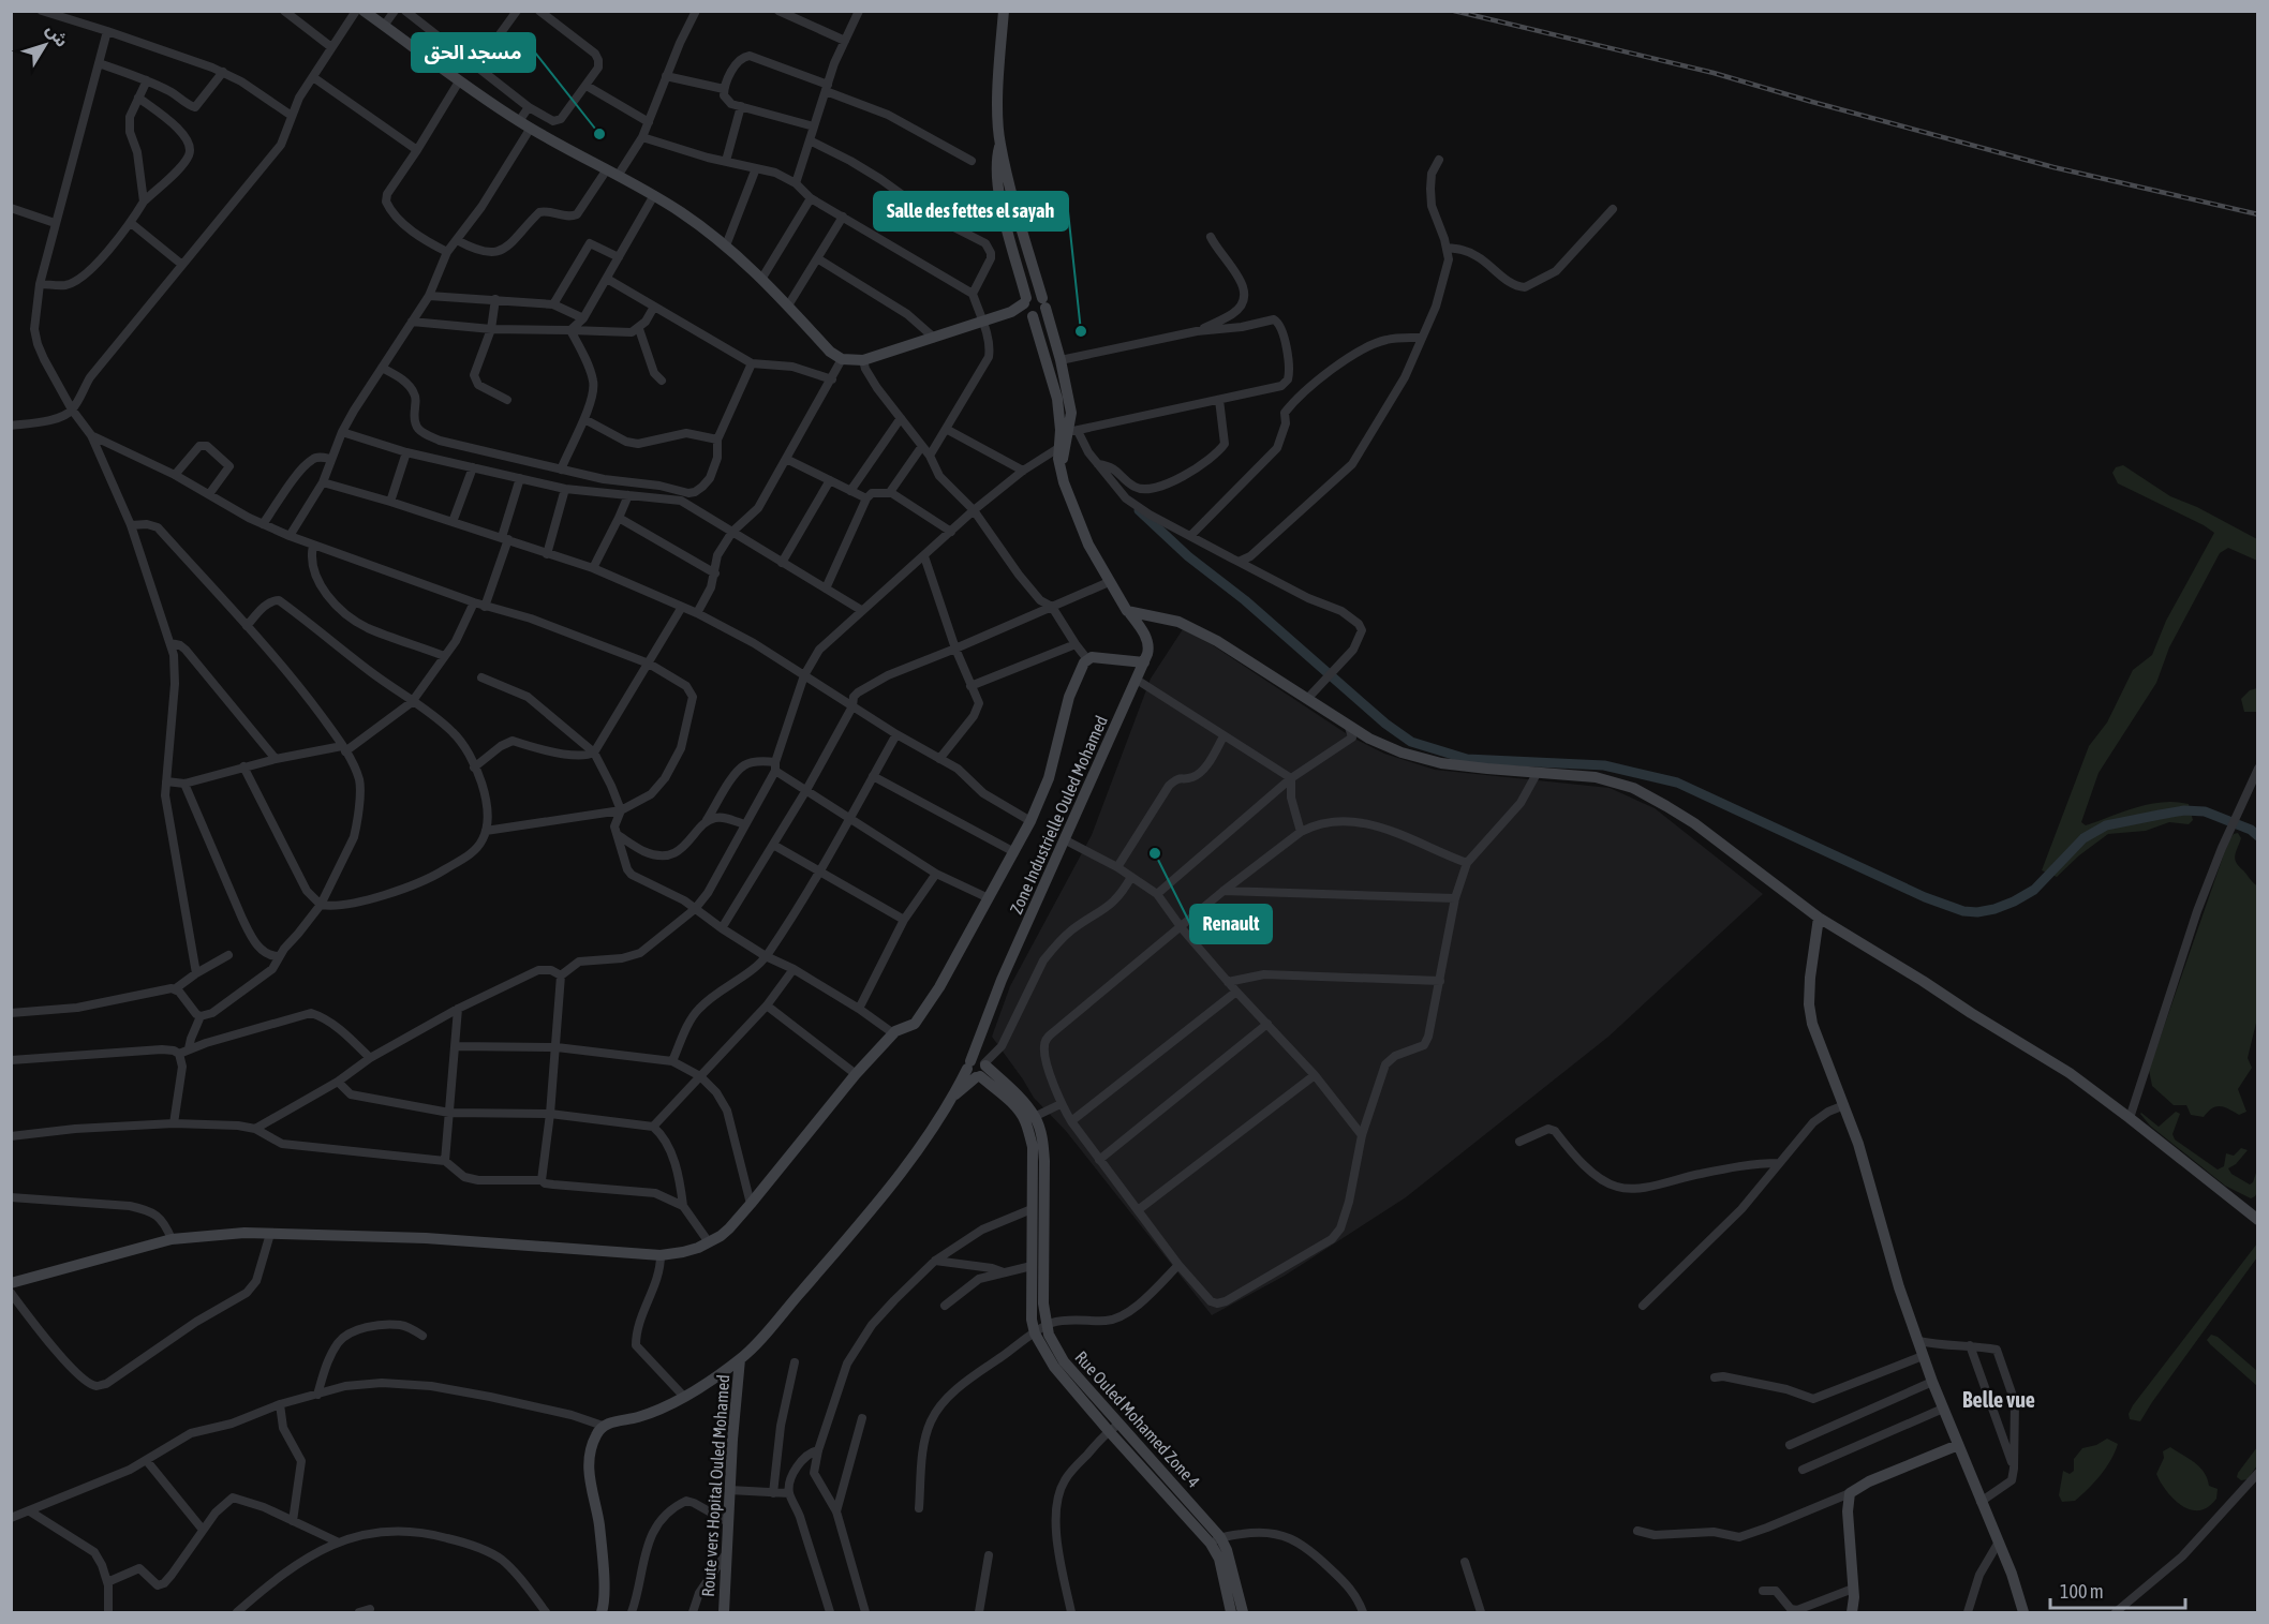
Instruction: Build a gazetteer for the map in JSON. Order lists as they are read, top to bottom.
{
  "streets": {
    "street": ["Zone Industrielle Ouled Mohamed", "Rue Ouled Mohamed Zone 4", "Route vers Hopital Ouled Mohamed"]
  },
  "crossings": [
    ["Zone Industrielle Ouled Mohamed", "Rue Ouled Mohamed Zone 4"]
  ],
  "districts": ["Belle vue"],
  "places": ["مسجد الحق", "Salle des fettes el sayah", "Renault"],
  "scale_bar": "100 m",
  "north": "top right"
}
